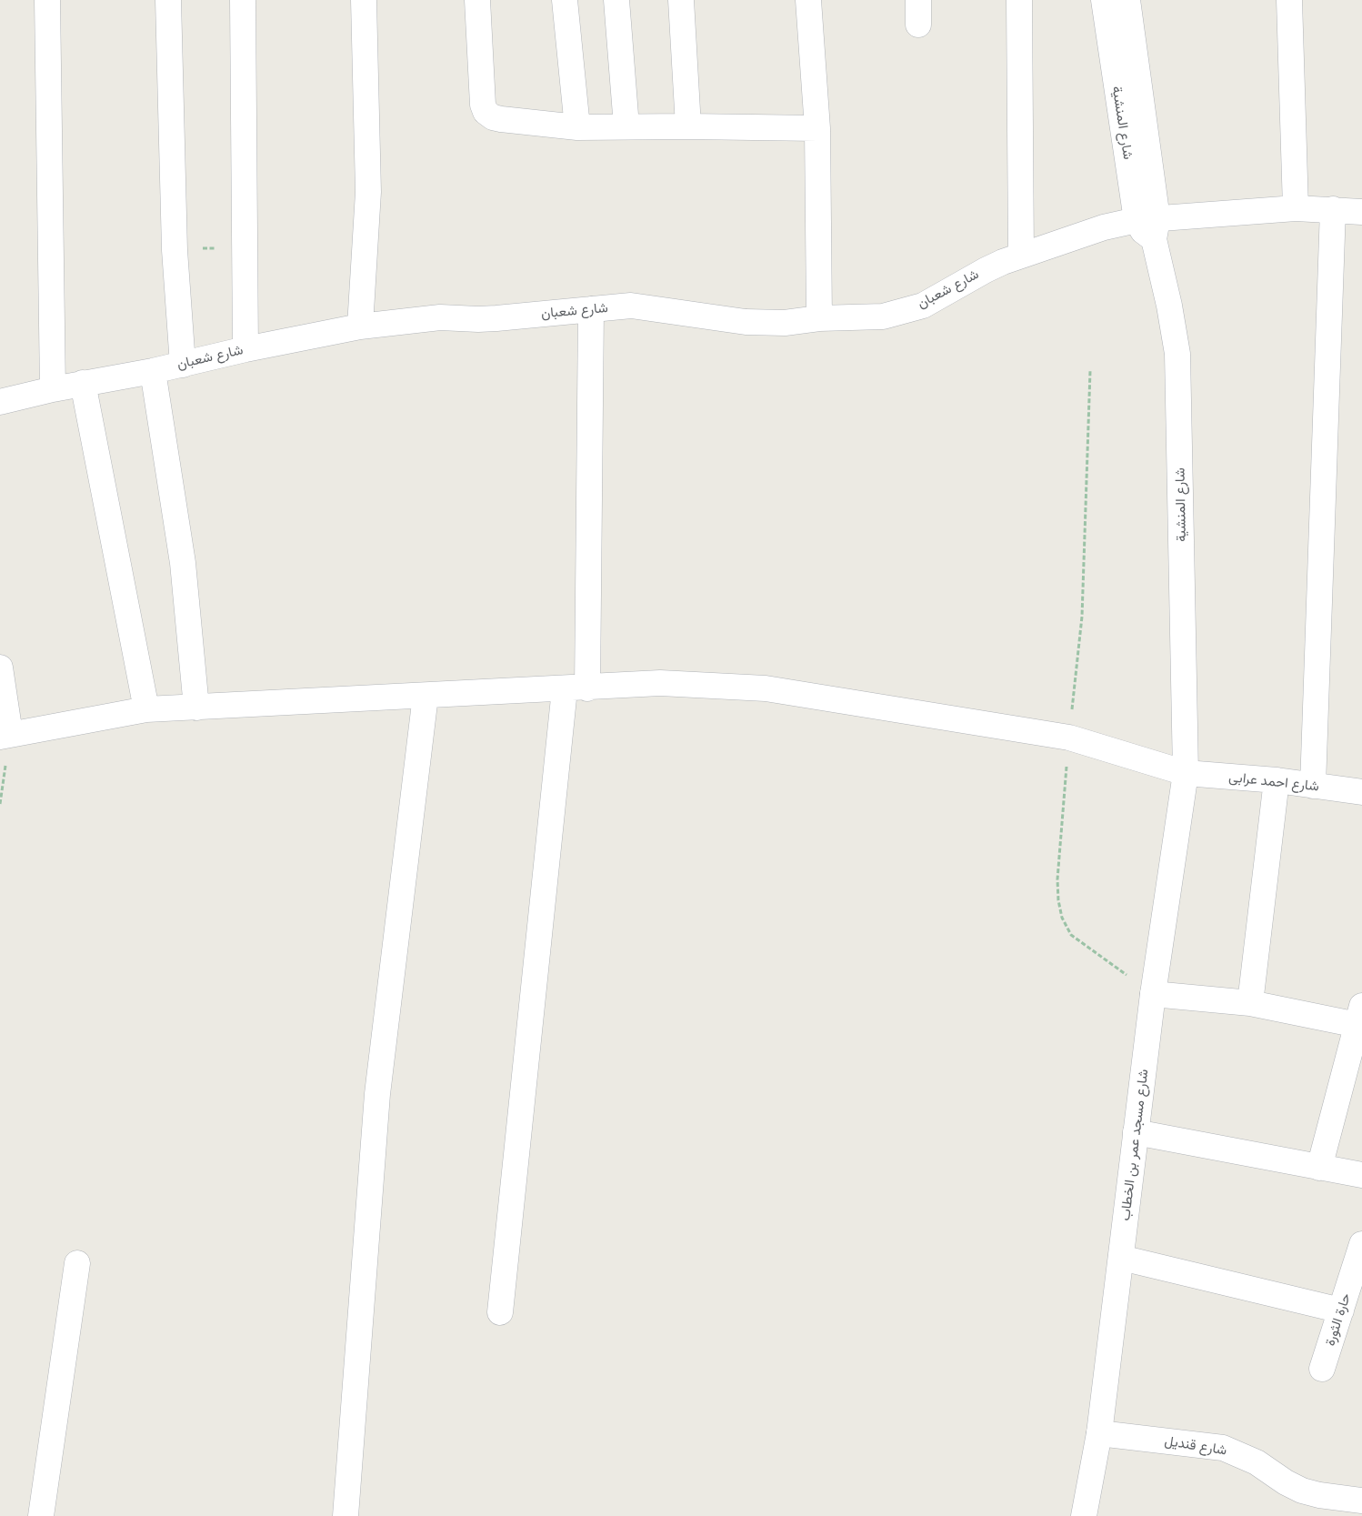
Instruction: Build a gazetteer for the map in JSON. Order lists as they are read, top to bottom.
{
  "streets": {
    "street": [
      "شارع المنشية",
      "شارع شعبان",
      "شارع احمد عرابى",
      "شارع مسجد عمر بن الخطاب",
      "حارة الثورة",
      "شارع قنديل"
    ]
  },
  "crossings": [
    ["شارع المنشية", "شارع شعبان"],
    ["شارع المنشية", "شارع احمد عرابى"],
    ["شارع المنشية", "شارع مسجد عمر بن الخطاب"],
    ["شارع احمد عرابى", "شارع مسجد عمر بن الخطاب"],
    ["شارع مسجد عمر بن الخطاب", "شارع قنديل"]
  ]
}
